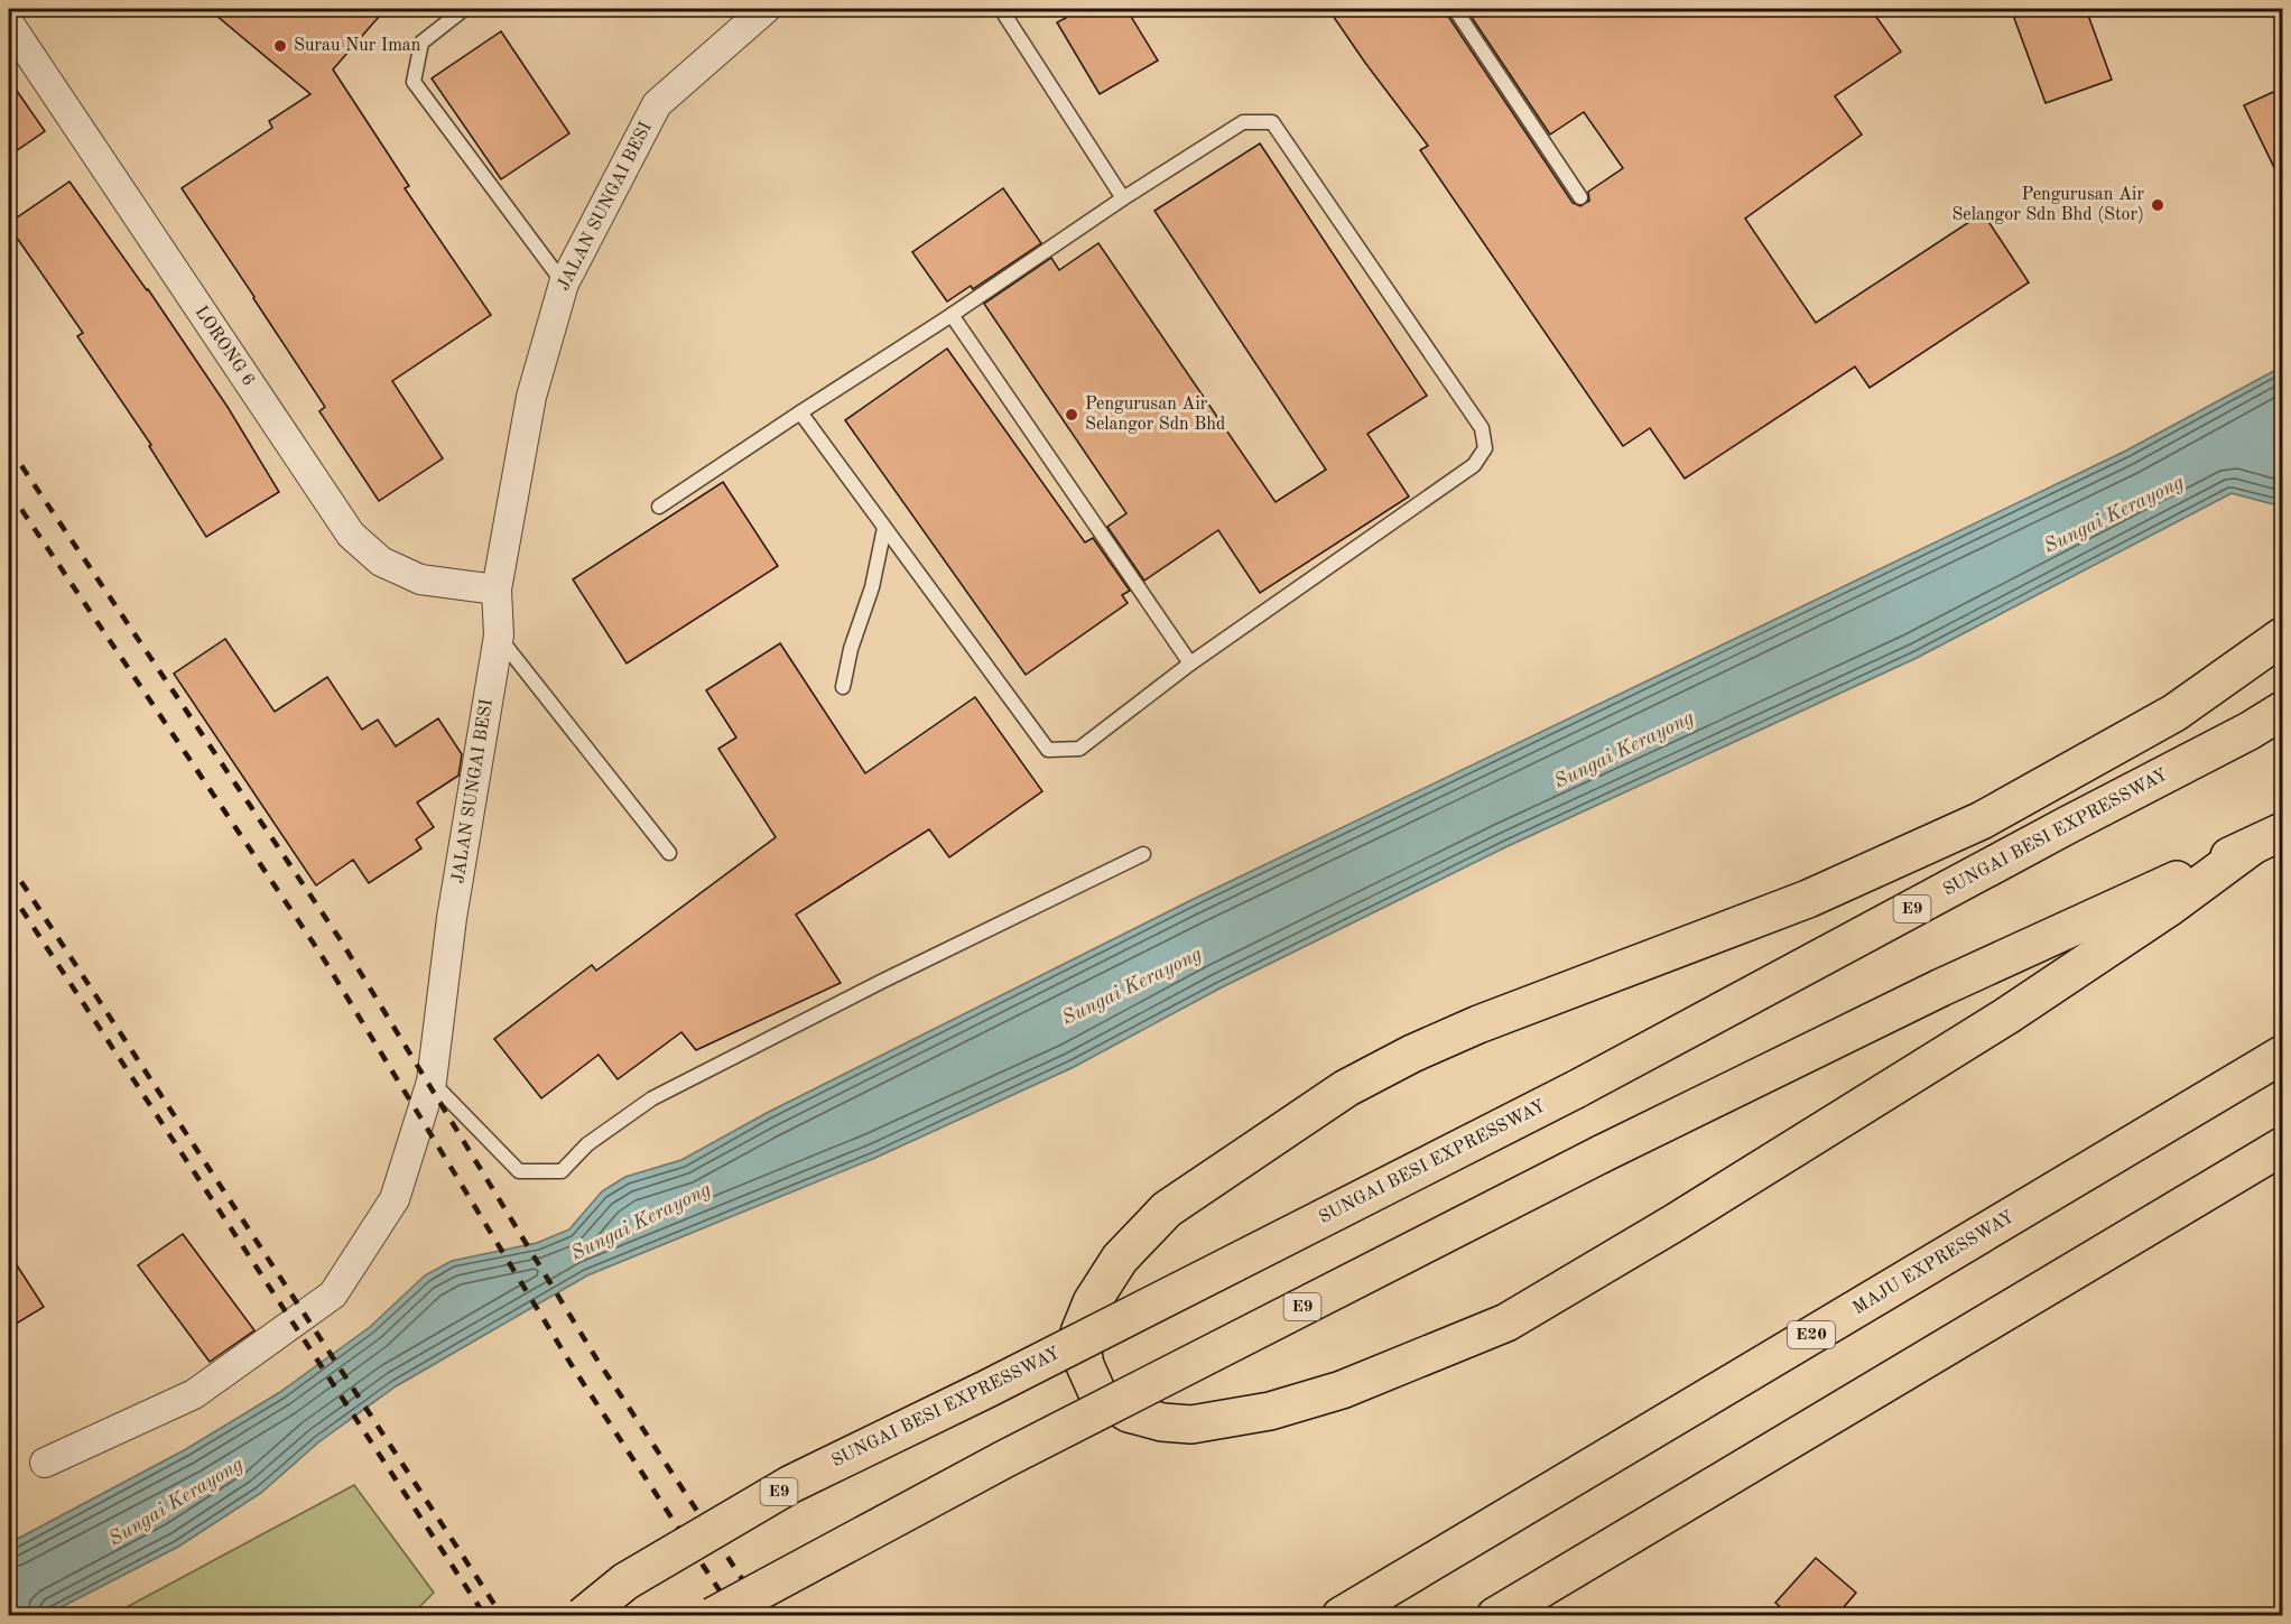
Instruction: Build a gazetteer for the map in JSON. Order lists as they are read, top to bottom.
{
  "streets": {
    "highway": [
      "SUNGAI BESI EXPRESSWAY",
      "E9",
      "MAJU EXPRESSWAY",
      "E20"
    ],
    "street": ["JALAN SUNGAI BESI", "LORONG 6"]
  },
  "crossings": [
    ["JALAN SUNGAI BESI", "LORONG 6"]
  ],
  "water": ["Sungai Kerayong"],
  "places": ["Surau Nur Iman", "Pengurusan Air Selangor Sdn Bhd (Stor)", "Pengurusan Air Selangor Sdn Bhd"]
}
